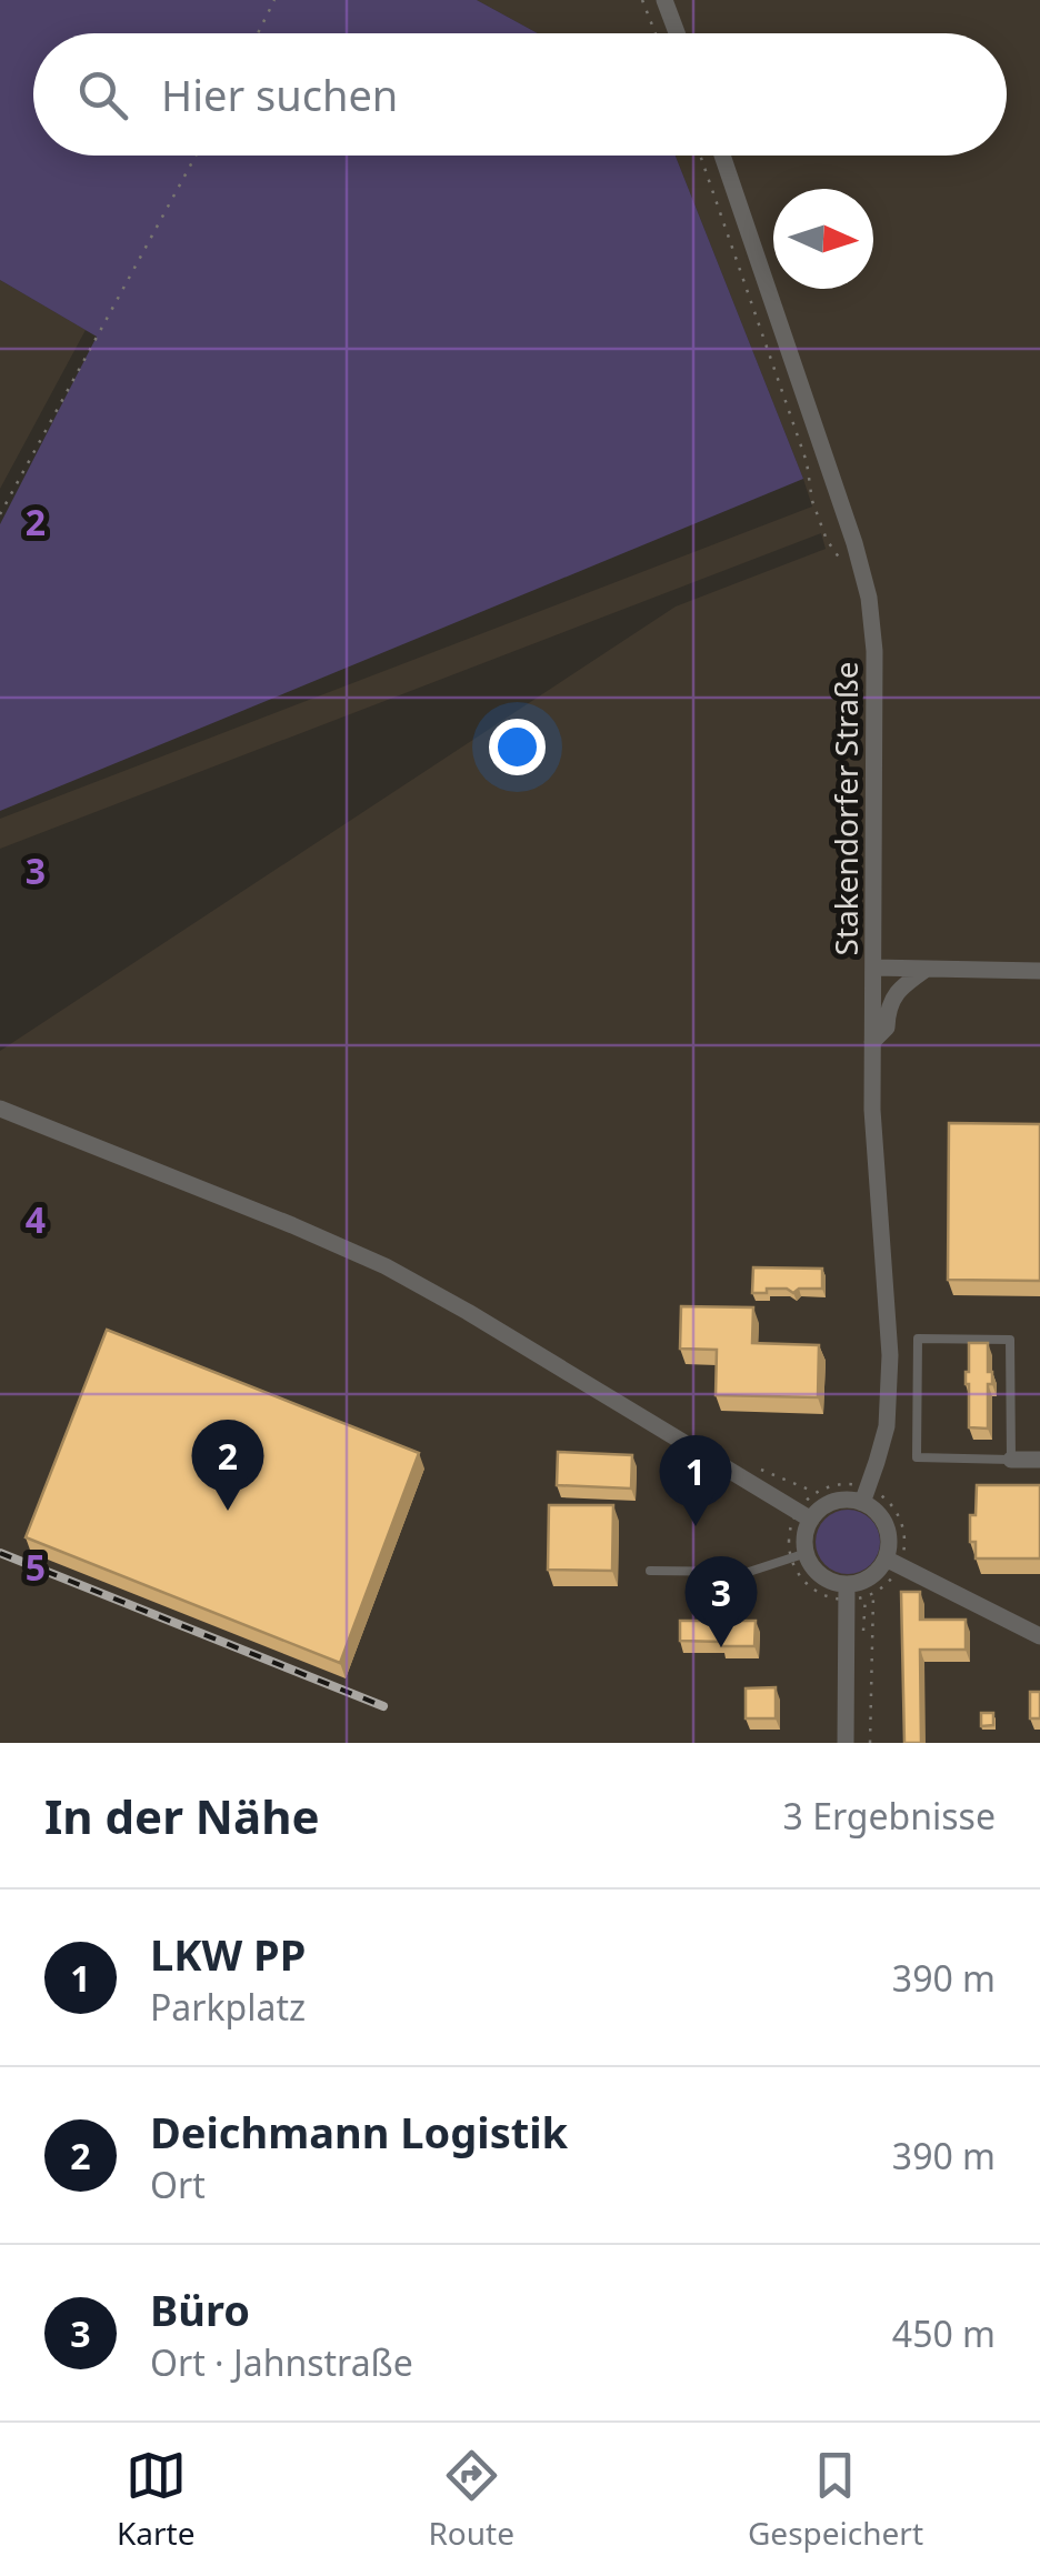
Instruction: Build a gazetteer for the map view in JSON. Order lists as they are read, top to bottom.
{
  "streets": {
    "street": ["Stakendorfer Straße"]
  },
  "north": "right",
  "page": {
    "search": "Hier suchen",
    "pins": ["2", "1", "3"],
    "heading": ["In der Nähe", "3 Ergebnisse"],
    "list": [
      {
        "mark": "1",
        "name": "LKW PP",
        "note": "Parkplatz",
        "value": "390 m"
      },
      {
        "mark": "2",
        "name": "Deichmann Logistik",
        "note": "Ort",
        "value": "390 m"
      },
      {
        "mark": "3",
        "name": "Büro",
        "note": "Ort · Jahnstraße",
        "value": "450 m"
      }
    ],
    "nav": ["Karte", "Route", "Gespeichert"]
  },
  "grid": {
    "rows": [
      "2",
      "3",
      "4",
      "5"
    ]
  }
}
